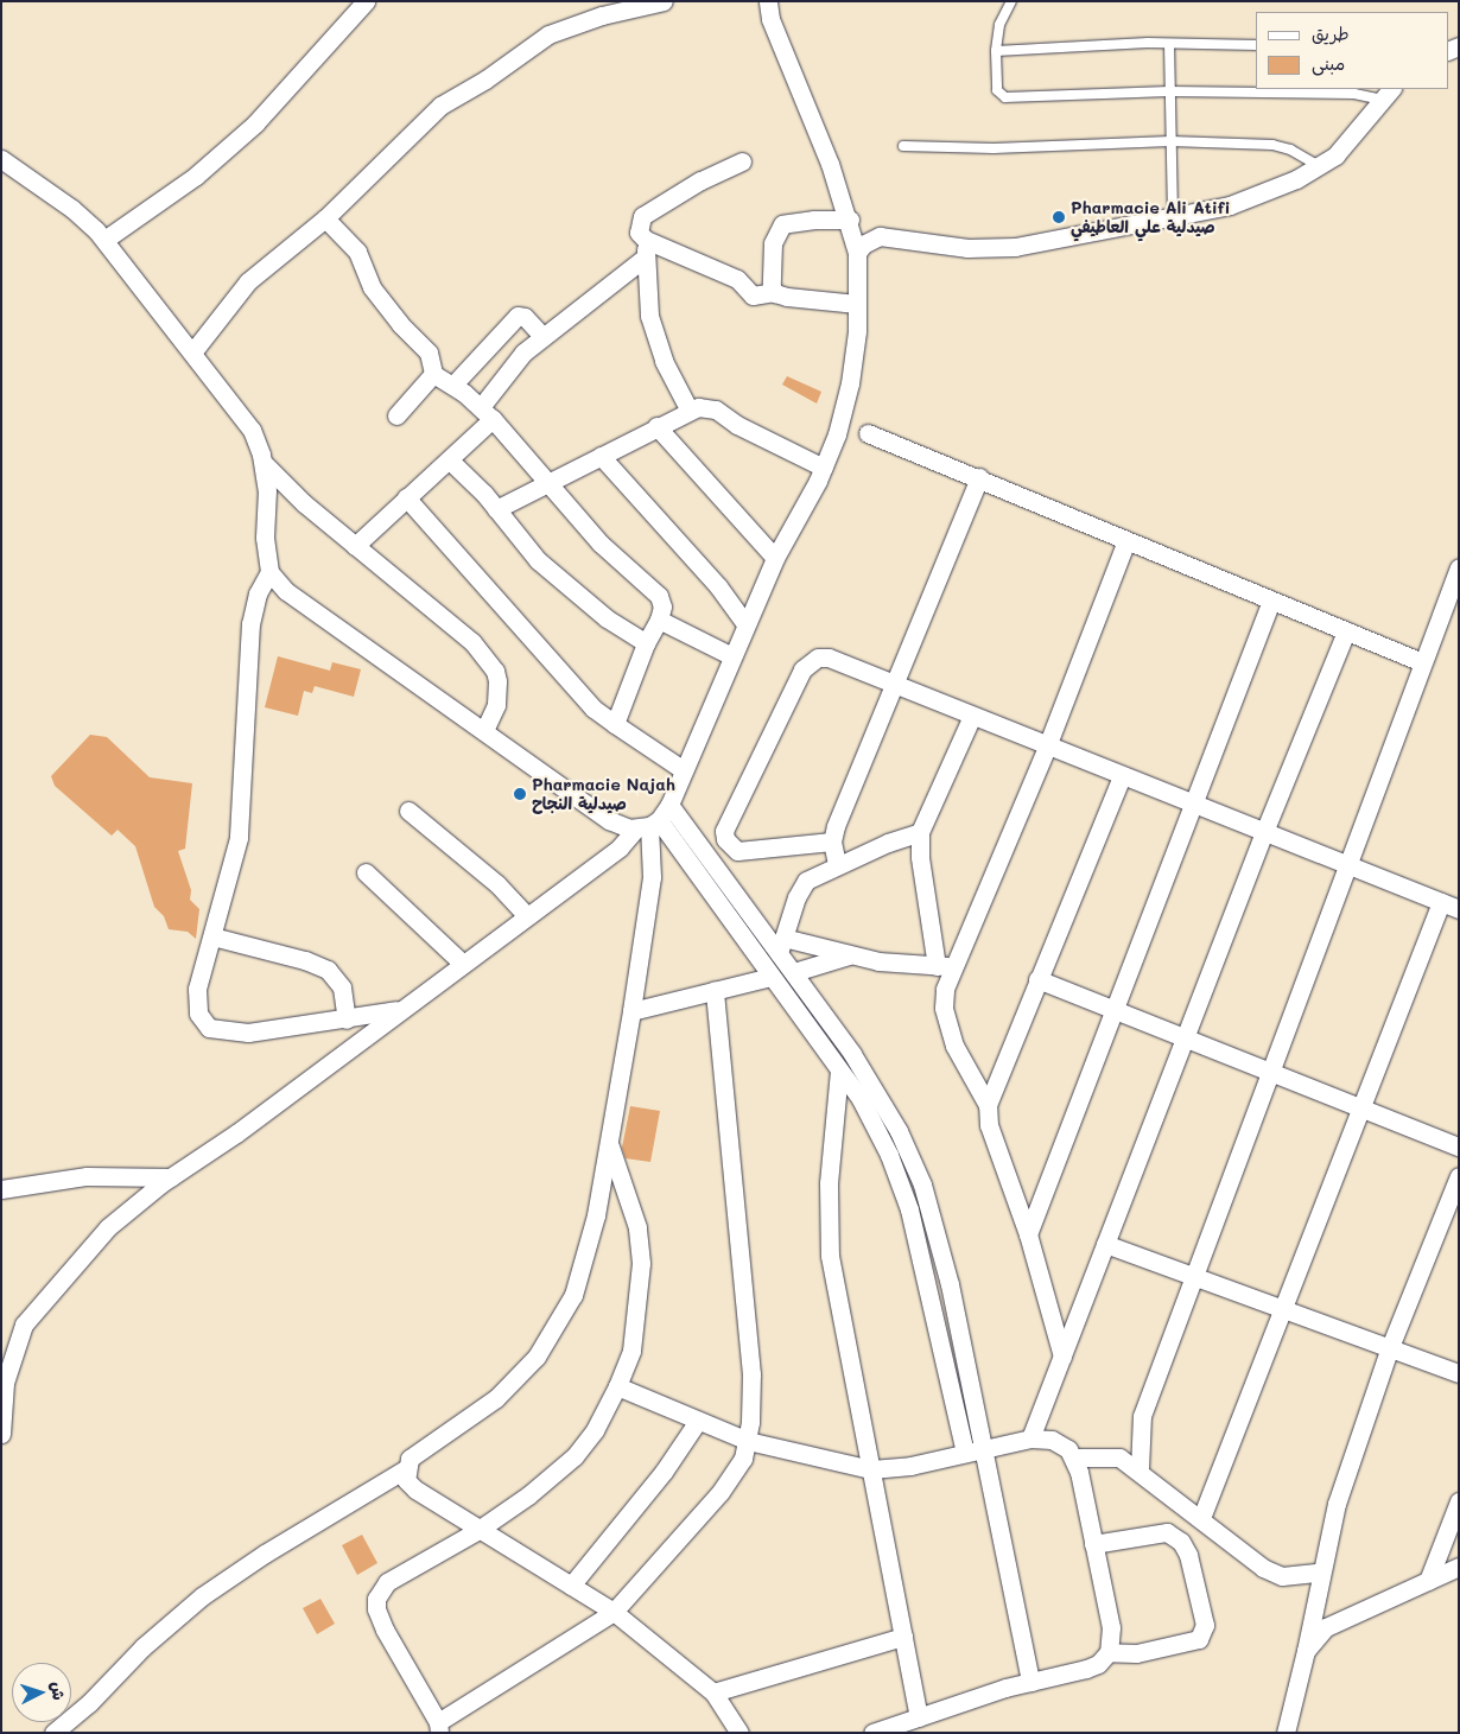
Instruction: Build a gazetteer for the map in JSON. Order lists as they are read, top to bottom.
{
  "places": ["Pharmacie Ali Atifi صيدلية علي العاطيفي", "Pharmacie Najah صيدلية النجاح"],
  "legend": ["طريق", "مبنى"],
  "north": "right"
}
